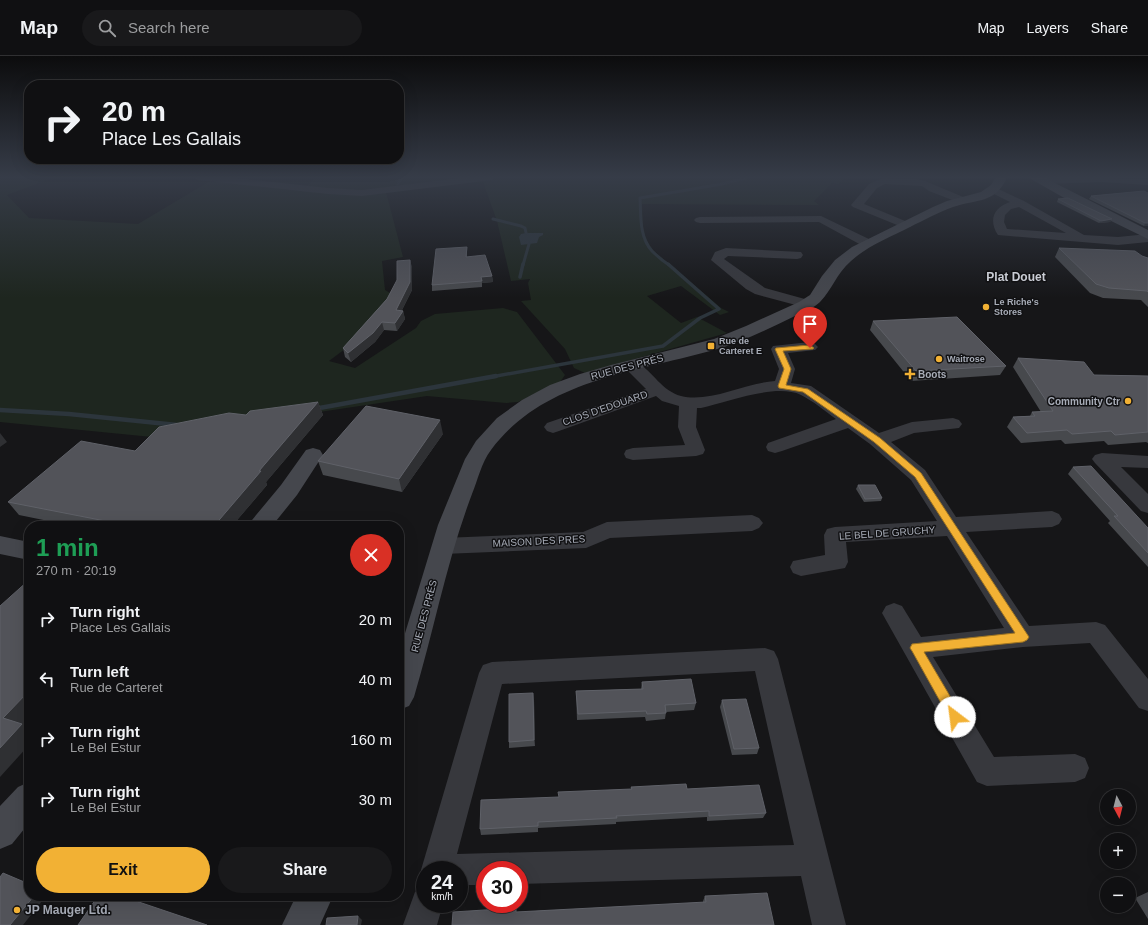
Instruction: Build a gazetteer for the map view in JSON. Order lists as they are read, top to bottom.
{
  "streets": {
    "main road": ["RUE DES PRÉS"],
    "street": ["CLOS D'EDOUARD", "LE BEL DE GRUCHY", "MAISON DES PRES"]
  },
  "crossings": [
    ["RUE DES PRÉS", "MAISON DES PRES"]
  ],
  "districts": ["Plat Douet"],
  "places": {
    "other": [
      "Le Riche's Stores",
      "Waitrose",
      "Community Ctr",
      "JP Mauger Ltd."
    ],
    "transit": ["Rue de Carteret E"],
    "health": ["Boots"]
  },
  "north": "bottom",
  "page": {
    "header": "Map",
    "search": "Search here",
    "nav": ["Map", "Layers", "Share"],
    "turn": ["20 m", "Place Les Gallais"],
    "heading": ["1 min", "270 m · 20:19"],
    "list": [
      {
        "name": "Turn right",
        "note": "Place Les Gallais",
        "value": "20 m"
      },
      {
        "name": "Turn left",
        "note": "Rue de Carteret",
        "value": "40 m"
      },
      {
        "name": "Turn right",
        "note": "Le Bel Estur",
        "value": "160 m"
      },
      {
        "name": "Turn right",
        "note": "Le Bel Estur",
        "value": "30 m"
      }
    ],
    "map_buttons": ["+", "−"],
    "buttons": ["Exit", "Share"],
    "speed": "24 km/h",
    "limit": "30"
  }
}
